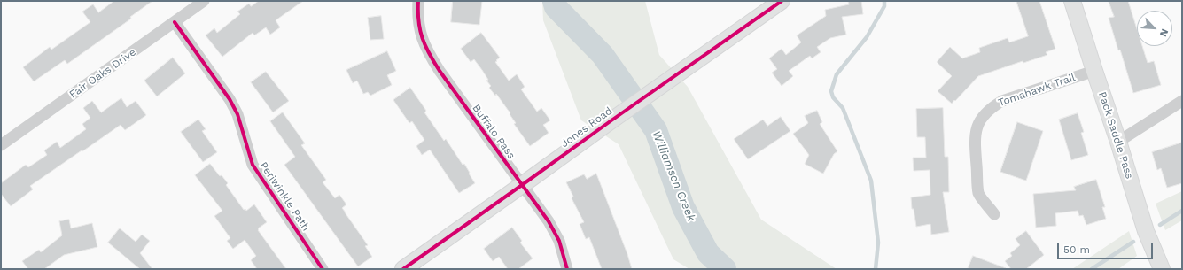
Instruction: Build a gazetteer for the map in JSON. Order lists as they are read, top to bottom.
{
  "streets": {
    "street": [
      "Fair Oaks Drive",
      "Tomahawk Trail",
      "Jones Road",
      "Buffalo Pass",
      "Pack Saddle Pass",
      "Periwinkle Path"
    ]
  },
  "crossings": [
    ["Fair Oaks Drive", "Periwinkle Path"],
    ["Tomahawk Trail", "Pack Saddle Pass"],
    ["Jones Road", "Buffalo Pass"]
  ],
  "water": ["Williamson Creek"],
  "scale_bar": "50 m",
  "north": "bottom right"
}
